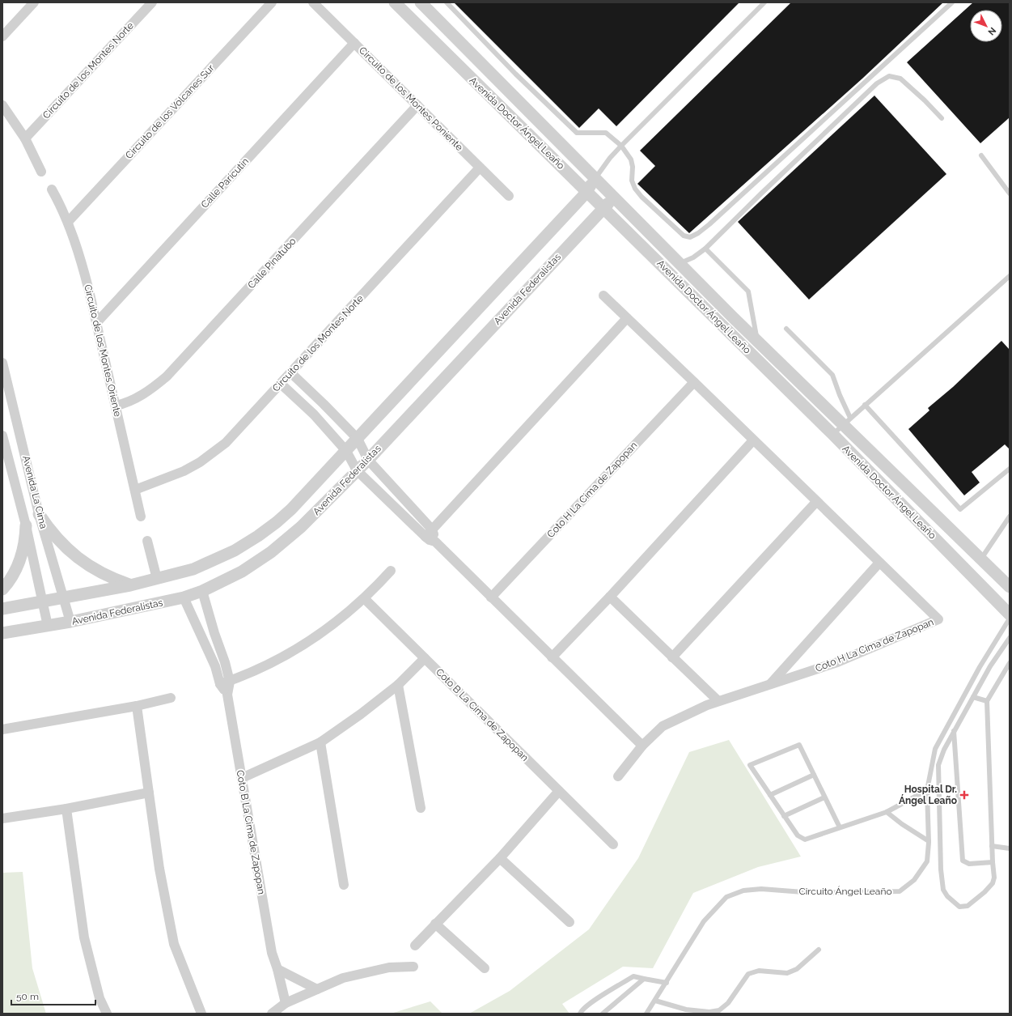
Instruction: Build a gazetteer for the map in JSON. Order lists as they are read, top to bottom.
{
  "streets": {
    "street": [
      "Circuito de los Montes Norte",
      "Circuito de los Montes Poniente",
      "Circuito de los Volcanes Sur",
      "Avenida Doctor Ángel Leaño",
      "Calle Paricutin",
      "Calle Pinatubo",
      "Avenida Federalistas",
      "Circuito de los Montes Oriente",
      "Coto H La Cima de Zapopan",
      "Avenida La Cima",
      "Coto B La Cima de Zapopan"
    ],
    "lane": ["Circuito Ángel Leaño"]
  },
  "crossings": [
    ["Circuito de los Montes Norte", "Circuito de los Montes Poniente"],
    ["Circuito de los Montes Norte", "Circuito de los Montes Oriente"],
    ["Circuito de los Montes Poniente", "Calle Paricutin"],
    ["Circuito de los Montes Poniente", "Calle Pinatubo"],
    ["Circuito de los Volcanes Sur", "Circuito de los Montes Oriente"],
    ["Avenida Doctor Ángel Leaño", "Avenida Federalistas"],
    ["Calle Paricutin", "Circuito de los Montes Oriente"],
    ["Calle Pinatubo", "Circuito de los Montes Oriente"],
    ["Avenida Federalistas", "Avenida La Cima"],
    ["Avenida Federalistas", "Coto B La Cima de Zapopan"]
  ],
  "places": {
    "health": ["Hospital Dr. Ángel Leaño"]
  },
  "scale_bar": "50 m",
  "north": "bottom right"
}
